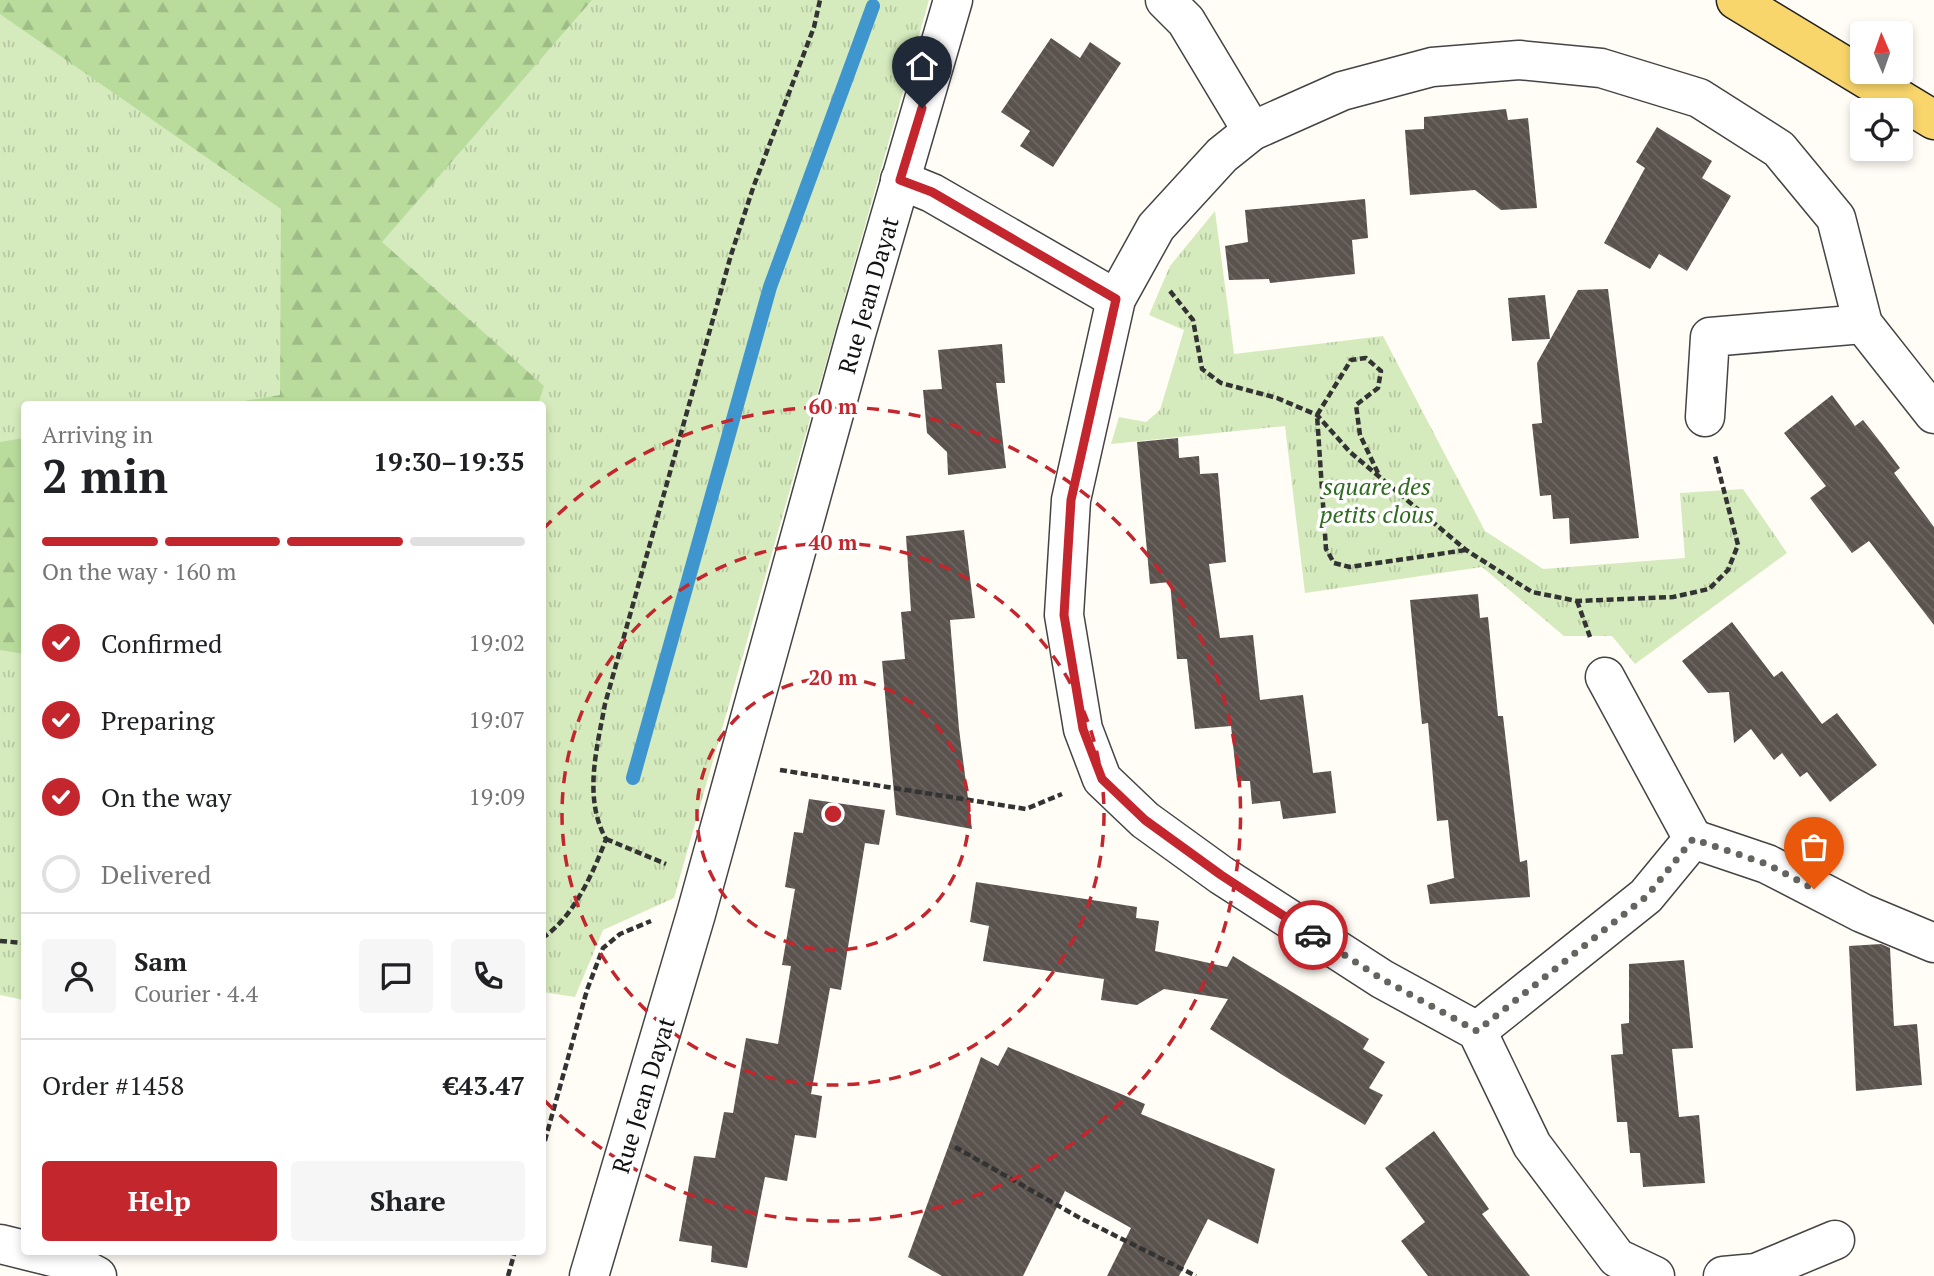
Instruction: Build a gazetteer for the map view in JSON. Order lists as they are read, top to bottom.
{
  "streets": {
    "street": ["Rue Jean Dayat"]
  },
  "parks": ["square des petits clous"],
  "north": "top",
  "page": {
    "heading": ["2 min", "Arriving in", "19:30–19:35"],
    "panel": [
      "Sam",
      "Courier · 4.4",
      "Order #1458",
      "€43.47"
    ],
    "bar": "On the way · 160 m",
    "list": [
      ["Confirmed", "19:02"],
      ["Preparing", "19:07"],
      ["On the way", "19:09"],
      "Delivered"
    ],
    "buttons": ["Help", "Share"]
  },
  "rings": ["60 m", "40 m", "20 m"]
}
